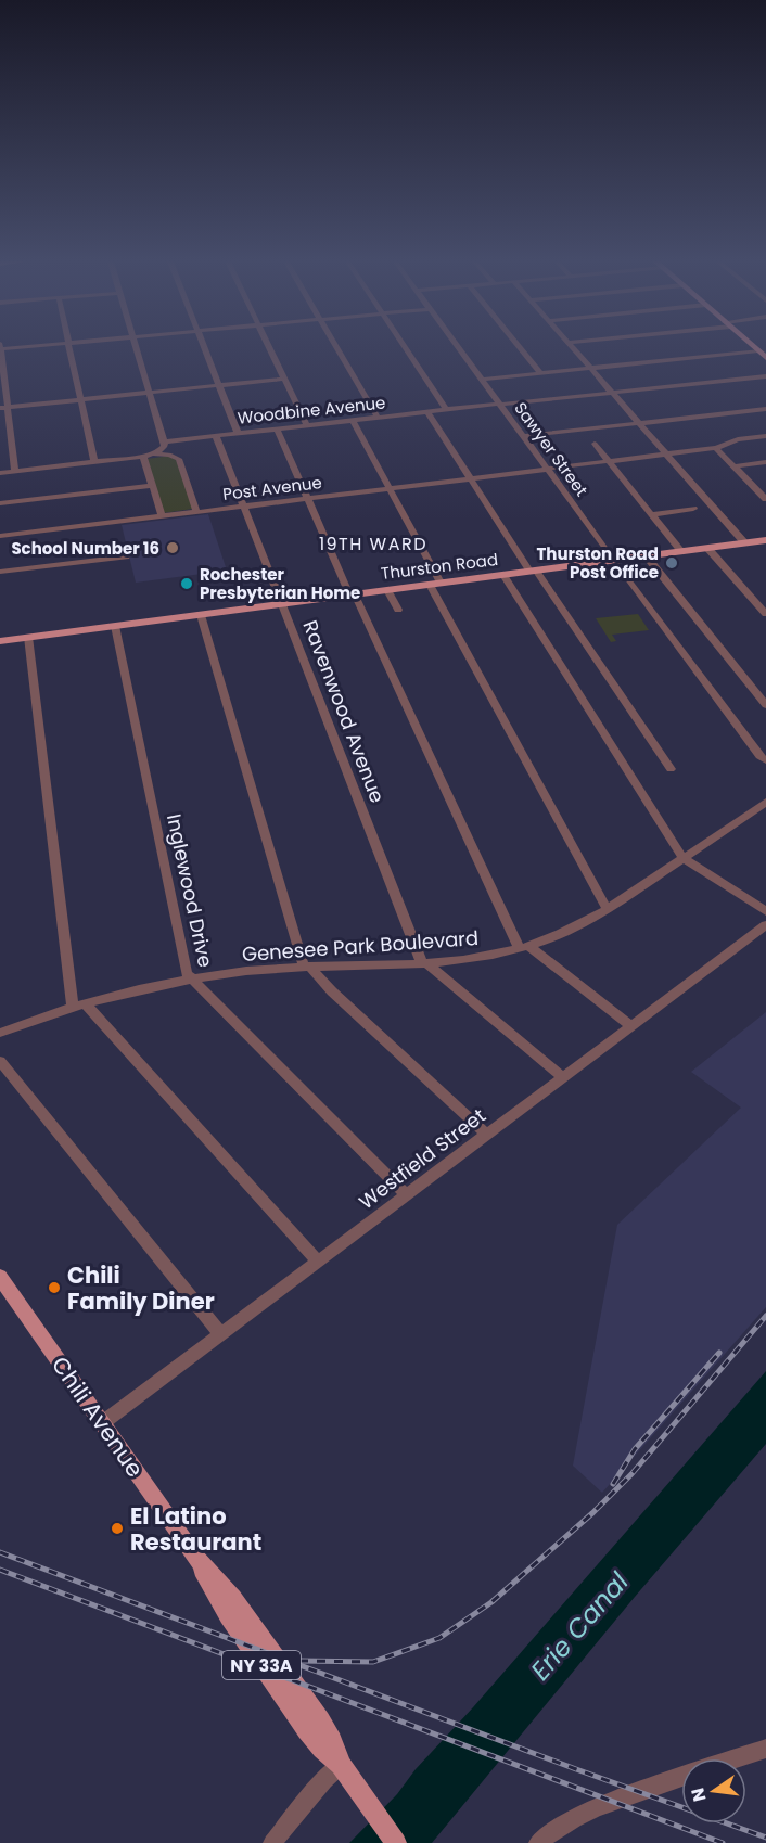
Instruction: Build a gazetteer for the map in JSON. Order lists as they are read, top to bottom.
{
  "streets": {
    "main road": ["Thurston Road", "Chili Avenue", "NY 33A"],
    "street": [
      "Woodbine Avenue",
      "Sawyer Street",
      "Post Avenue",
      "Ravenwood Avenue",
      "Inglewood Drive",
      "Genesee Park Boulevard",
      "Westfield Street"
    ]
  },
  "crossings": [
    ["Woodbine Avenue", "Sawyer Street"],
    ["Woodbine Avenue", "Ravenwood Avenue"],
    ["Sawyer Street", "Post Avenue"],
    ["Sawyer Street", "Thurston Road"],
    ["Post Avenue", "Ravenwood Avenue"],
    ["Thurston Road", "Ravenwood Avenue"],
    ["Thurston Road", "Inglewood Drive"],
    ["Ravenwood Avenue", "Genesee Park Boulevard"],
    ["Ravenwood Avenue", "Westfield Street"],
    ["Inglewood Drive", "Genesee Park Boulevard"],
    ["Inglewood Drive", "Westfield Street"],
    ["Westfield Street", "Chili Avenue"]
  ],
  "districts": ["19TH WARD"],
  "water": ["Erie Canal"],
  "places": [
    "School Number 16",
    "Thurston Road Post Office",
    "Rochester Presbyterian Home",
    "Chili Family Diner",
    "El Latino Restaurant"
  ],
  "north": "left"
}
